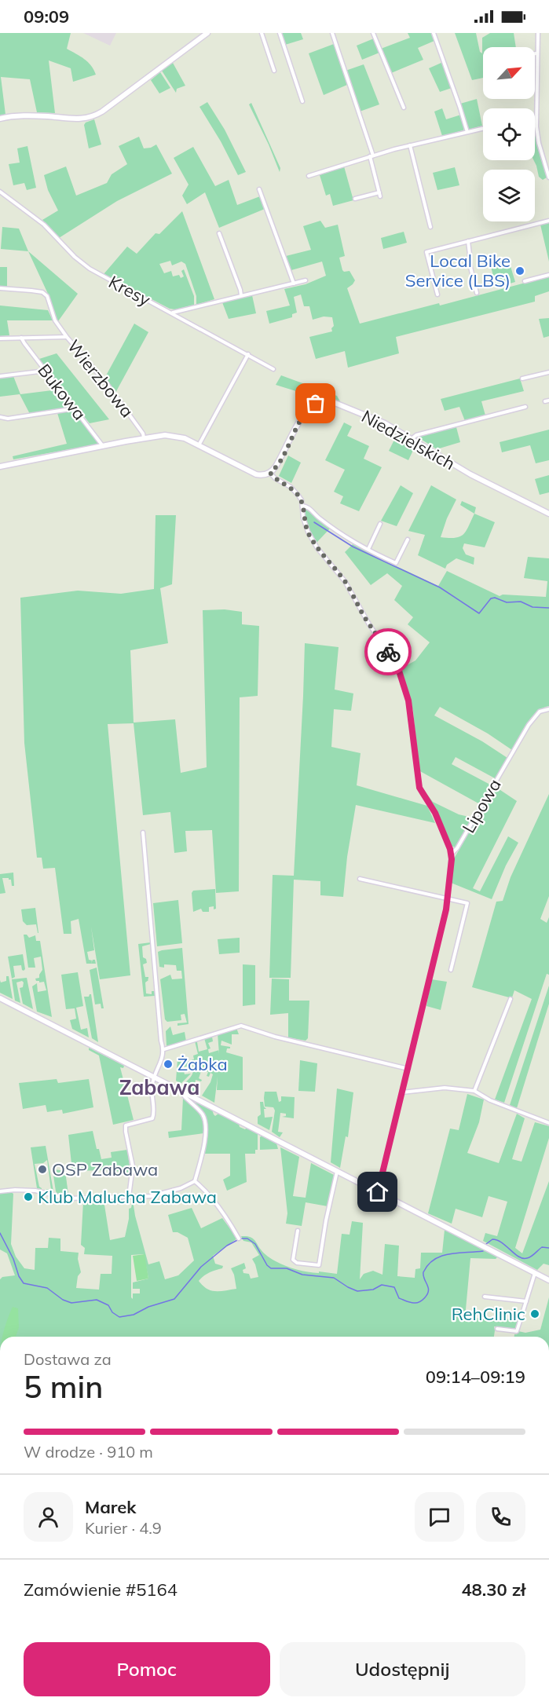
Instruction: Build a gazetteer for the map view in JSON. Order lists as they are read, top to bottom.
{
  "streets": {
    "street": [
      "Kresy",
      "Wierzbowa",
      "Bukowa",
      "Niedzielskich",
      "Lipowa"
    ]
  },
  "districts": ["Zabawa"],
  "places": [
    "Local Bike Service (LBS)",
    "Żabka",
    "OSP Zabawa",
    "Klub Malucha Zabawa",
    "RehClinic"
  ],
  "north": "top right",
  "page": {
    "status": "09:09",
    "heading": ["5 min", "Dostawa za", "09:14–09:19"],
    "panel": [
      "Marek",
      "Kurier · 4.9",
      "Zamówienie #5164",
      "48.30 zł"
    ],
    "bar": "W drodze · 910 m",
    "buttons": ["Pomoc", "Udostępnij"]
  }
}
